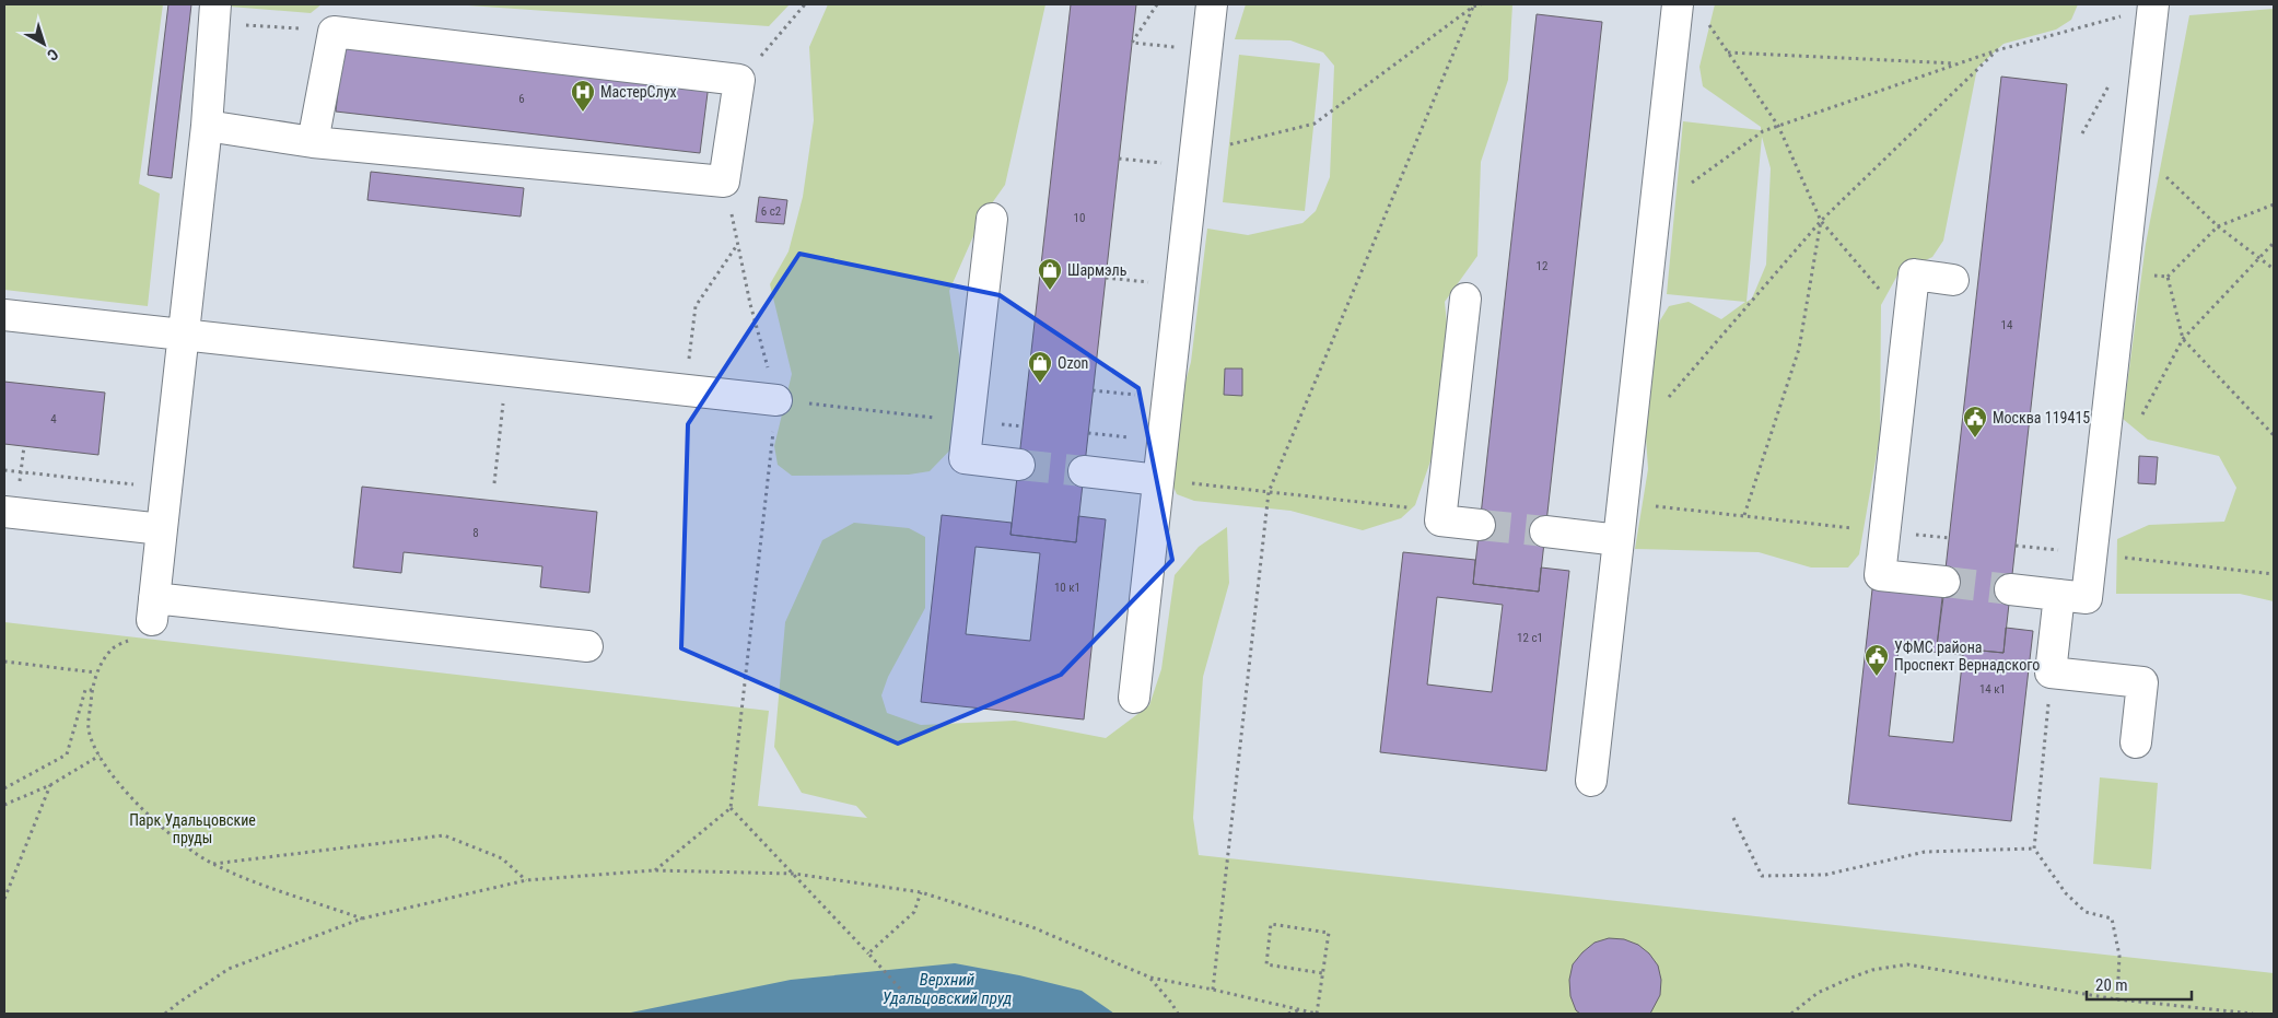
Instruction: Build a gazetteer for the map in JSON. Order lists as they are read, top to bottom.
{
  "water": ["Верхний Удальцовский пруд"],
  "parks": ["Парк Удальцовские пруды"],
  "places": {
    "hospital": ["МастерСлух"],
    "shop": ["Шармэль", "Ozon"],
    "public building": ["Москва 119415", "УФМС района Проспект Вернадского"]
  },
  "house_numbers": [
    "6",
    "6 с2",
    "10",
    "12",
    "14",
    "4",
    "8",
    "10 к1",
    "12 с1",
    "14 к1"
  ],
  "scale_bar": "20 m",
  "north": "bottom right"
}
